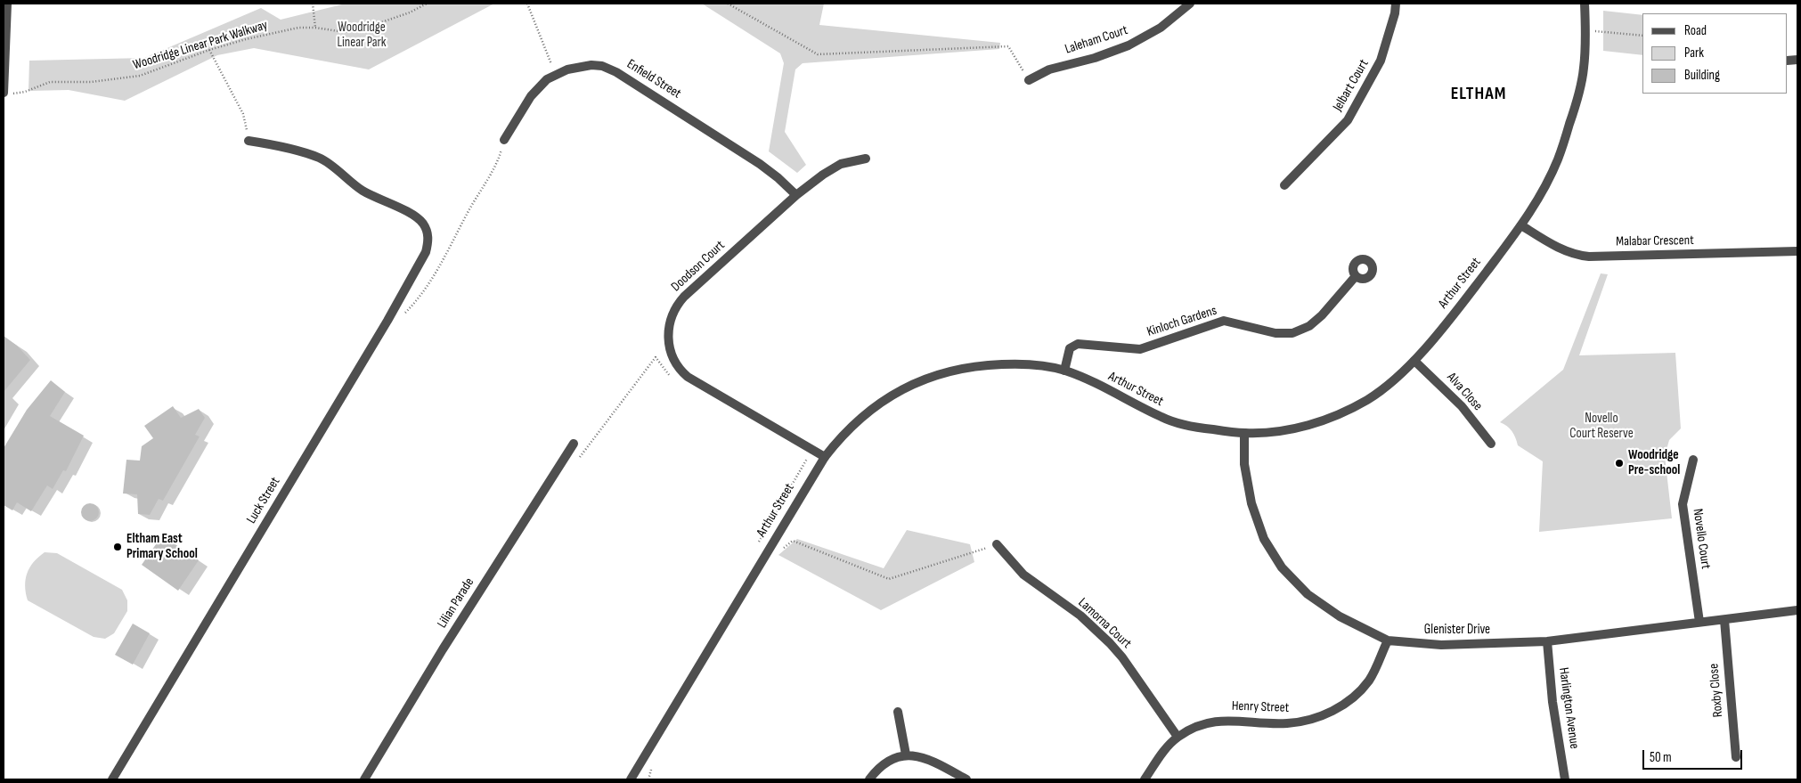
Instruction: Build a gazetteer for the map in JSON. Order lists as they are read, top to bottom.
{
  "streets": {
    "street": [
      "Laleham Court",
      "Enfield Street",
      "Jelbart Court",
      "Malabar Crescent",
      "Doodson Court",
      "Arthur Street",
      "Kinloch Gardens",
      "Alva Close",
      "Luck Street",
      "Novello Court",
      "Lilian Parade",
      "Lamorna Court",
      "Glenister Drive",
      "Roxby Close",
      "Henry Street",
      "Harlington Avenue"
    ],
    "path": ["Woodridge Linear Park Walkway"]
  },
  "crossings": [
    ["Enfield Street", "Doodson Court"],
    ["Malabar Crescent", "Arthur Street"],
    ["Doodson Court", "Arthur Street"],
    ["Arthur Street", "Kinloch Gardens"],
    ["Arthur Street", "Alva Close"],
    ["Arthur Street", "Glenister Drive"],
    ["Novello Court", "Glenister Drive"],
    ["Lamorna Court", "Henry Street"],
    ["Glenister Drive", "Roxby Close"],
    ["Glenister Drive", "Henry Street"],
    ["Glenister Drive", "Harlington Avenue"]
  ],
  "districts": ["ELTHAM"],
  "parks": ["Woodridge Linear Park", "Novello Court Reserve"],
  "places": ["Woodridge Pre-school", "Eltham East Primary School"],
  "legend": ["Road", "Park", "Building"],
  "scale_bar": "50 m"
}
